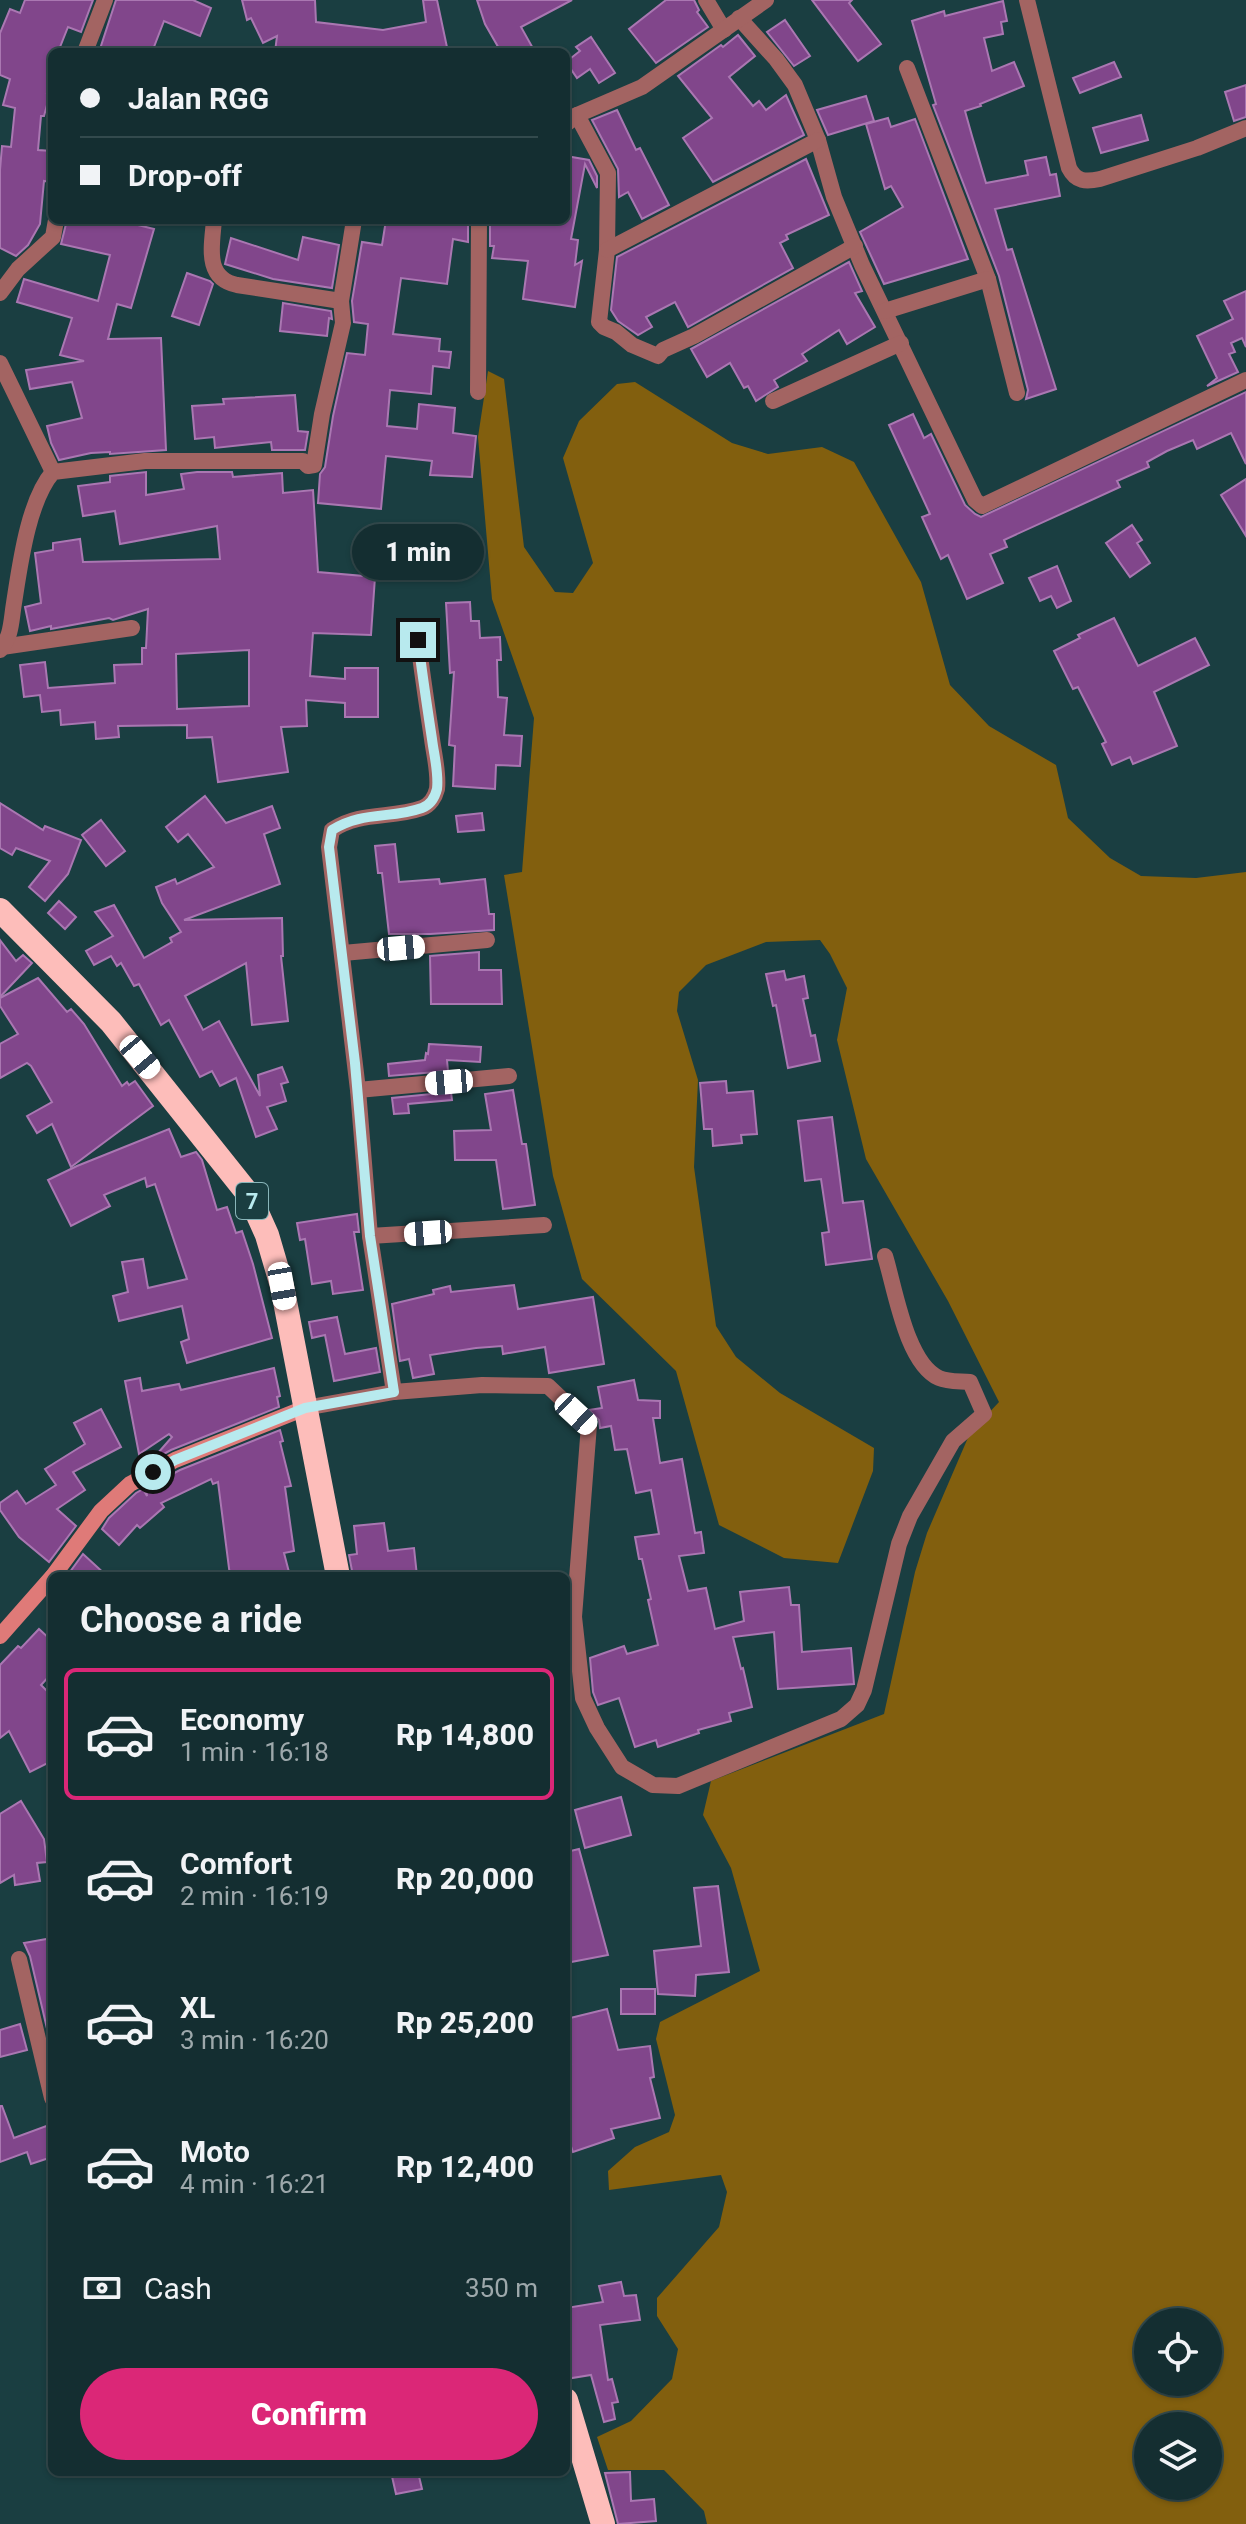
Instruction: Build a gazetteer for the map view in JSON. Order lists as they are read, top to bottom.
{
  "streets": {
    "highway": ["7"]
  },
  "page": {
    "banner": ["Jalan RGG", "Drop-off"],
    "bubble": "1 min",
    "heading": "Choose a ride",
    "list": [
      {
        "name": "Economy",
        "note": "1 min · 16:18",
        "value": "Rp 14,800"
      },
      {
        "name": "Comfort",
        "note": "2 min · 16:19",
        "value": "Rp 20,000"
      },
      {
        "name": "XL",
        "note": "3 min · 16:20",
        "value": "Rp 25,200"
      },
      {
        "name": "Moto",
        "note": "4 min · 16:21",
        "value": "Rp 12,400"
      }
    ],
    "pay": ["Cash", "350 m"],
    "buttons": "Confirm"
  }
}
